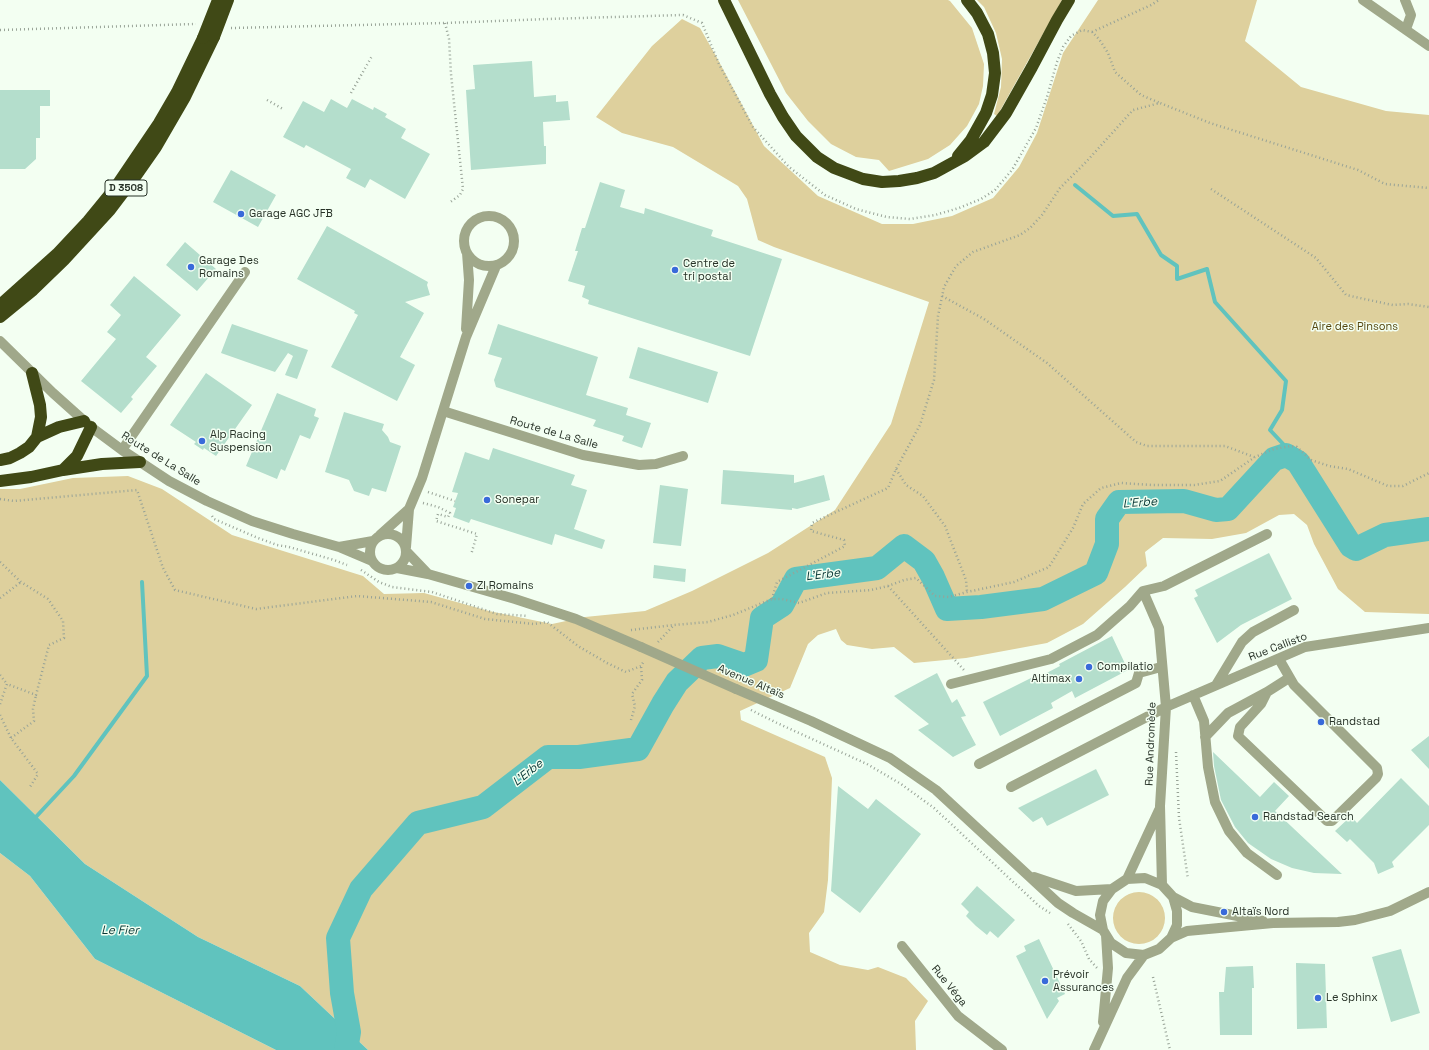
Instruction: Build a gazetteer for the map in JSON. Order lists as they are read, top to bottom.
{
  "streets": {
    "highway": ["D 3508"],
    "street": [
      "Route de La Salle",
      "Rue Callisto",
      "Avenue Altaïs",
      "Rue Andromède",
      "Rue Véga"
    ]
  },
  "crossings": [
    ["Route de La Salle", "Avenue Altaïs"],
    ["Rue Callisto", "Rue Andromède"],
    ["Avenue Altaïs", "Rue Andromède"]
  ],
  "water": ["L'Erbe", "Le Fier"],
  "parks": ["Aire des Pinsons"],
  "places": [
    "Garage AGC JFB",
    "Garage Des Romains",
    "Centre de tri postal",
    "Alp Racing Suspension",
    "Sonepar",
    "ZI Romains",
    "Compilatio",
    "Altimax",
    "Randstad",
    "Randstad Search",
    "Altaïs Nord",
    "Prévoir Assurances",
    "Le Sphinx"
  ]
}
